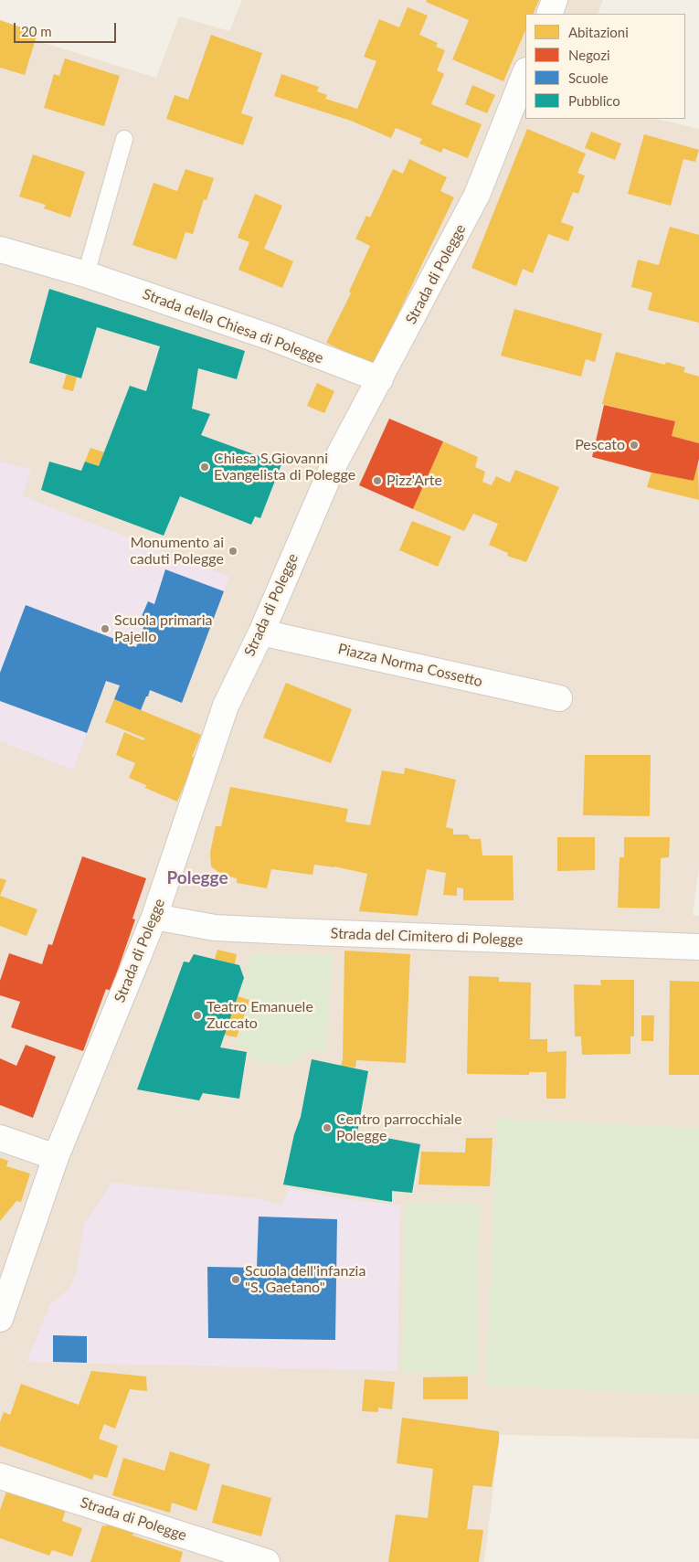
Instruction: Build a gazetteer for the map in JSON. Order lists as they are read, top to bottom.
{
  "streets": {
    "street": [
      "Strada di Polegge",
      "Strada della Chiesa di Polegge",
      "Piazza Norma Cossetto",
      "Strada del Cimitero di Polegge"
    ]
  },
  "crossings": [
    ["Strada di Polegge", "Strada della Chiesa di Polegge"],
    ["Strada di Polegge", "Piazza Norma Cossetto"],
    ["Strada di Polegge", "Strada del Cimitero di Polegge"]
  ],
  "districts": ["Polegge"],
  "places": [
    "Pescato",
    "Chiesa S.Giovanni Evangelista di Polegge",
    "Pizz'Arte",
    "Monumento ai caduti Polegge",
    "Scuola primaria Pajello",
    "Teatro Emanuele Zuccato",
    "Centro parrocchiale Polegge",
    "Scuola dell'infanzia \"S. Gaetano\""
  ],
  "legend": [
    "Abitazioni",
    "Negozi",
    "Scuole",
    "Pubblico"
  ],
  "scale_bar": "20 m"
}
